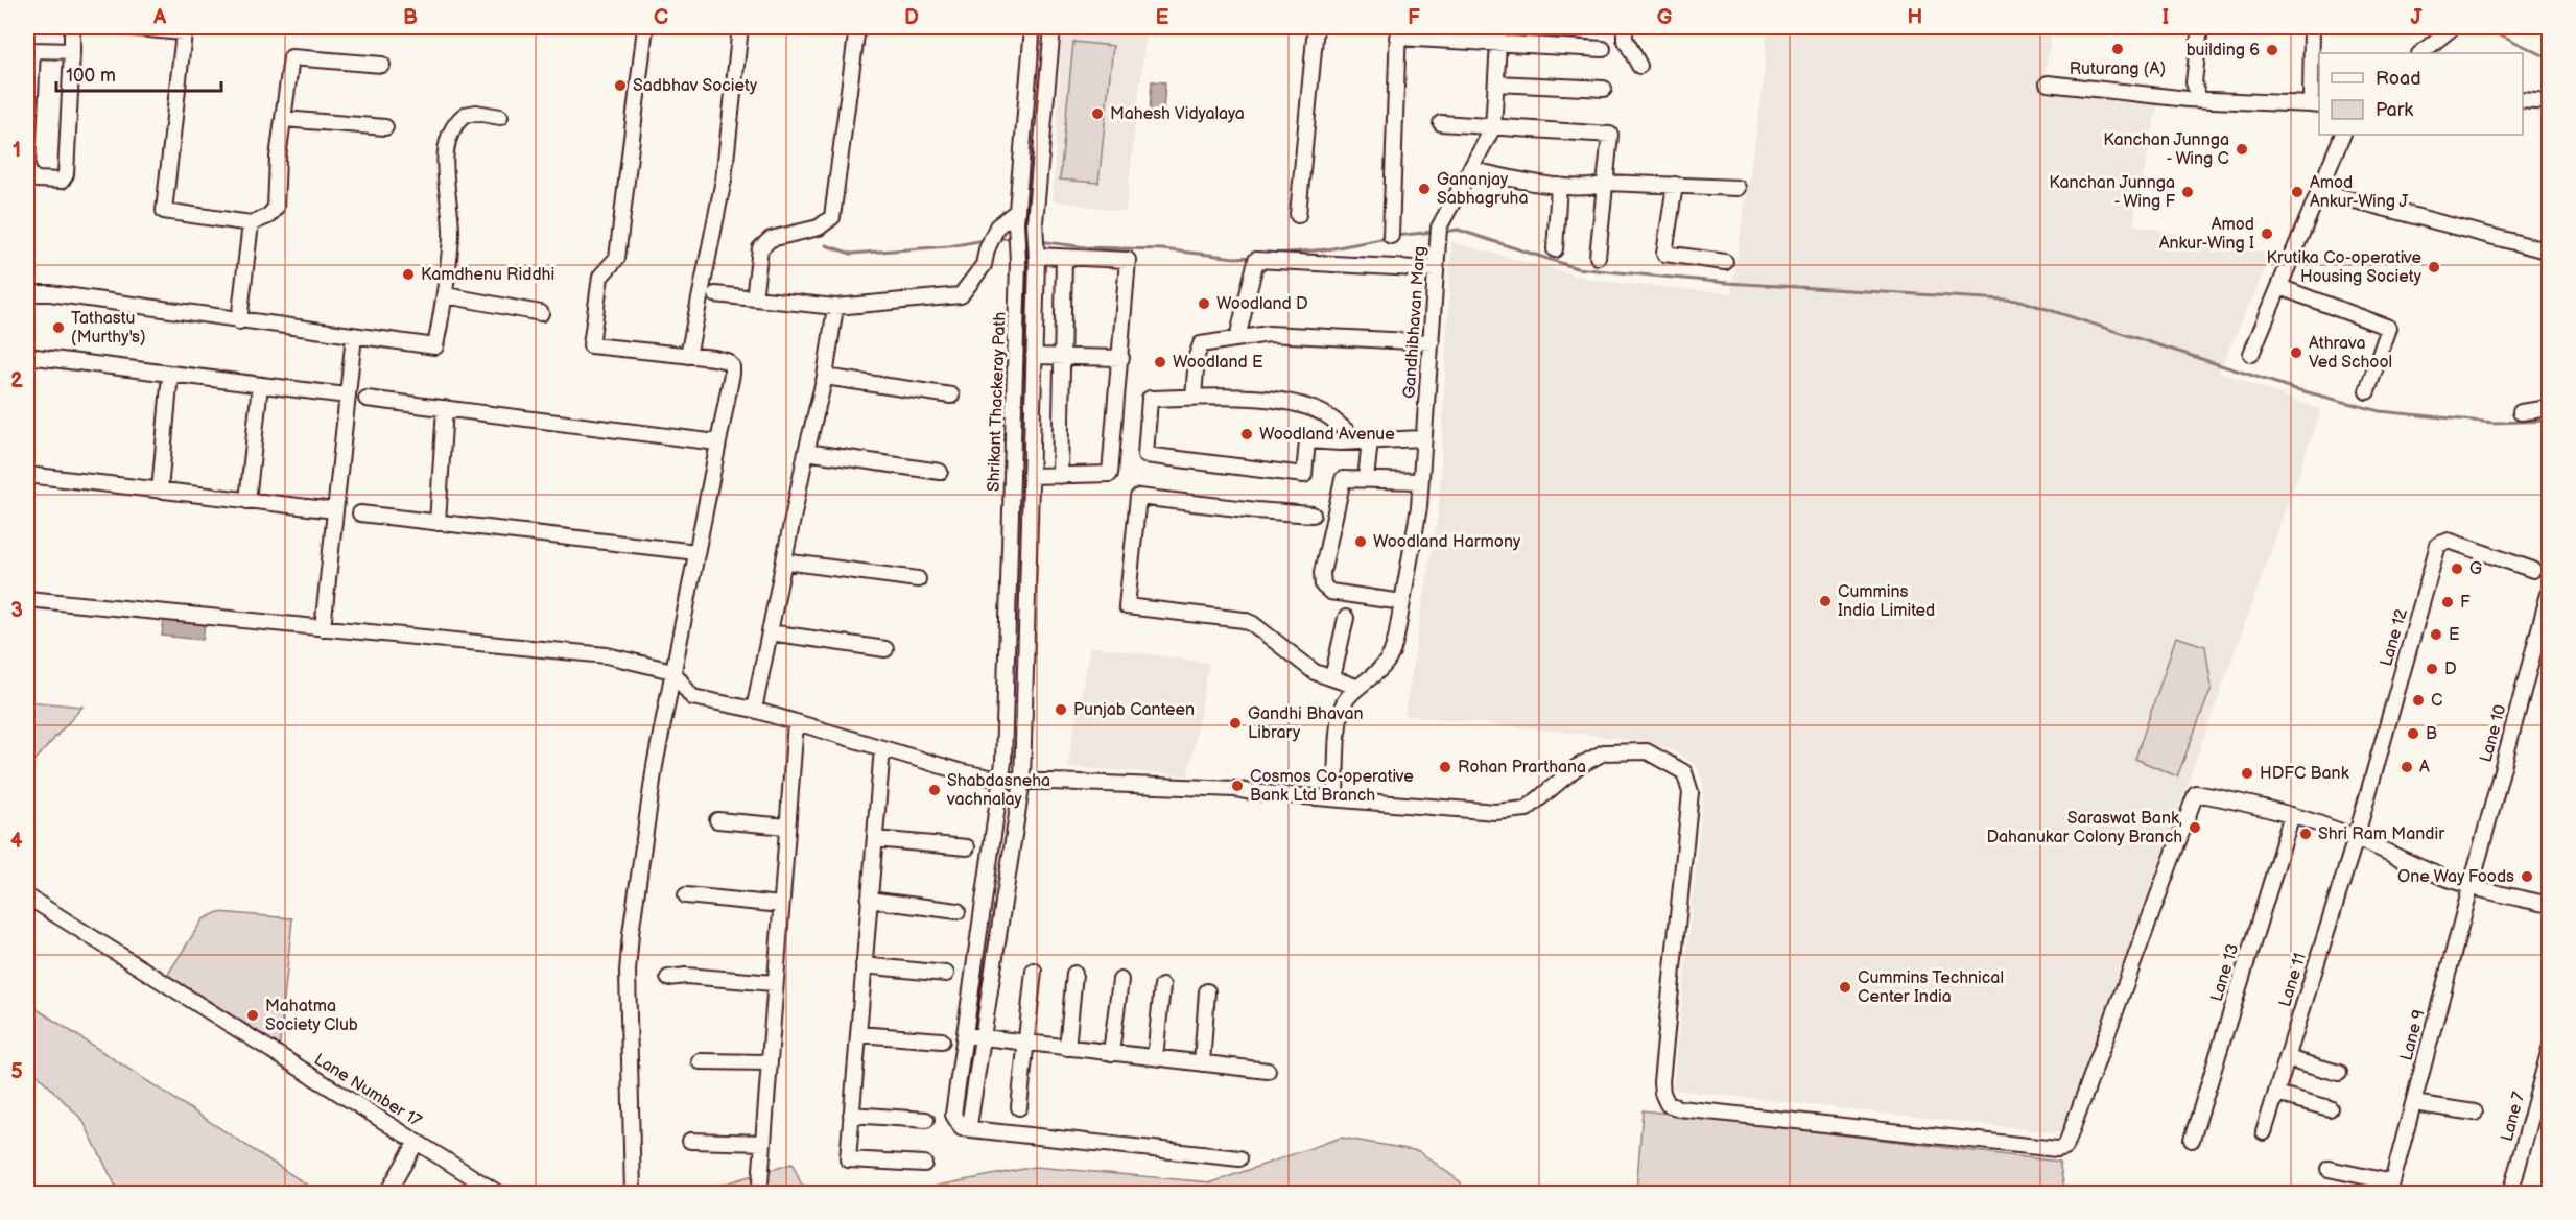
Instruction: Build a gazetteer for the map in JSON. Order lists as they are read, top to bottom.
{
  "streets": {
    "street": [
      "Gandhibhavan Marg",
      "Shrikant Thackeray Path",
      "Lane 12",
      "Lane 10",
      "Lane 13",
      "Lane 11",
      "Lane 9",
      "Lane Number 17",
      "Lane 7"
    ]
  },
  "crossings": [
    ["Lane 12", "Lane 11"],
    ["Lane 10", "Lane 9"]
  ],
  "places": [
    "Ruturang (A)",
    "building 6",
    "Sadbhav Society",
    "Mahesh Vidyalaya",
    "Kanchan Junnga - Wing C",
    "Gananjay Sabhagruha",
    "Kanchan Junnga - Wing F",
    "Amod Ankur-Wing J",
    "Amod Ankur-Wing I",
    "Krutika Co-operative Housing Society",
    "Kamdhenu Riddhi",
    "Woodland D",
    "Tathastu (Murthy's)",
    "Athrava Ved School",
    "Woodland E",
    "Woodland Avenue",
    "Woodland Harmony",
    "G",
    "Cummins India Limited",
    "F",
    "E",
    "D",
    "C",
    "Punjab Canteen",
    "Gandhi Bhavan Library",
    "B",
    "Rohan Prarthana",
    "A",
    "HDFC Bank",
    "Cosmos Co-operative Bank Ltd Branch",
    "Shabdasneha vachnalay",
    "Saraswat Bank, Dahanukar Colony Branch",
    "Shri Ram Mandir",
    "One Way Foods",
    "Cummins Technical Center India",
    "Mahatma Society Club"
  ],
  "legend": ["Road", "Park"],
  "scale_bar": "100 m",
  "grid": {
    "columns": [
      "A",
      "B",
      "C",
      "D",
      "E",
      "F",
      "G",
      "H",
      "I",
      "J"
    ],
    "rows": [
      "1",
      "2",
      "3",
      "4",
      "5"
    ]
  }
}
